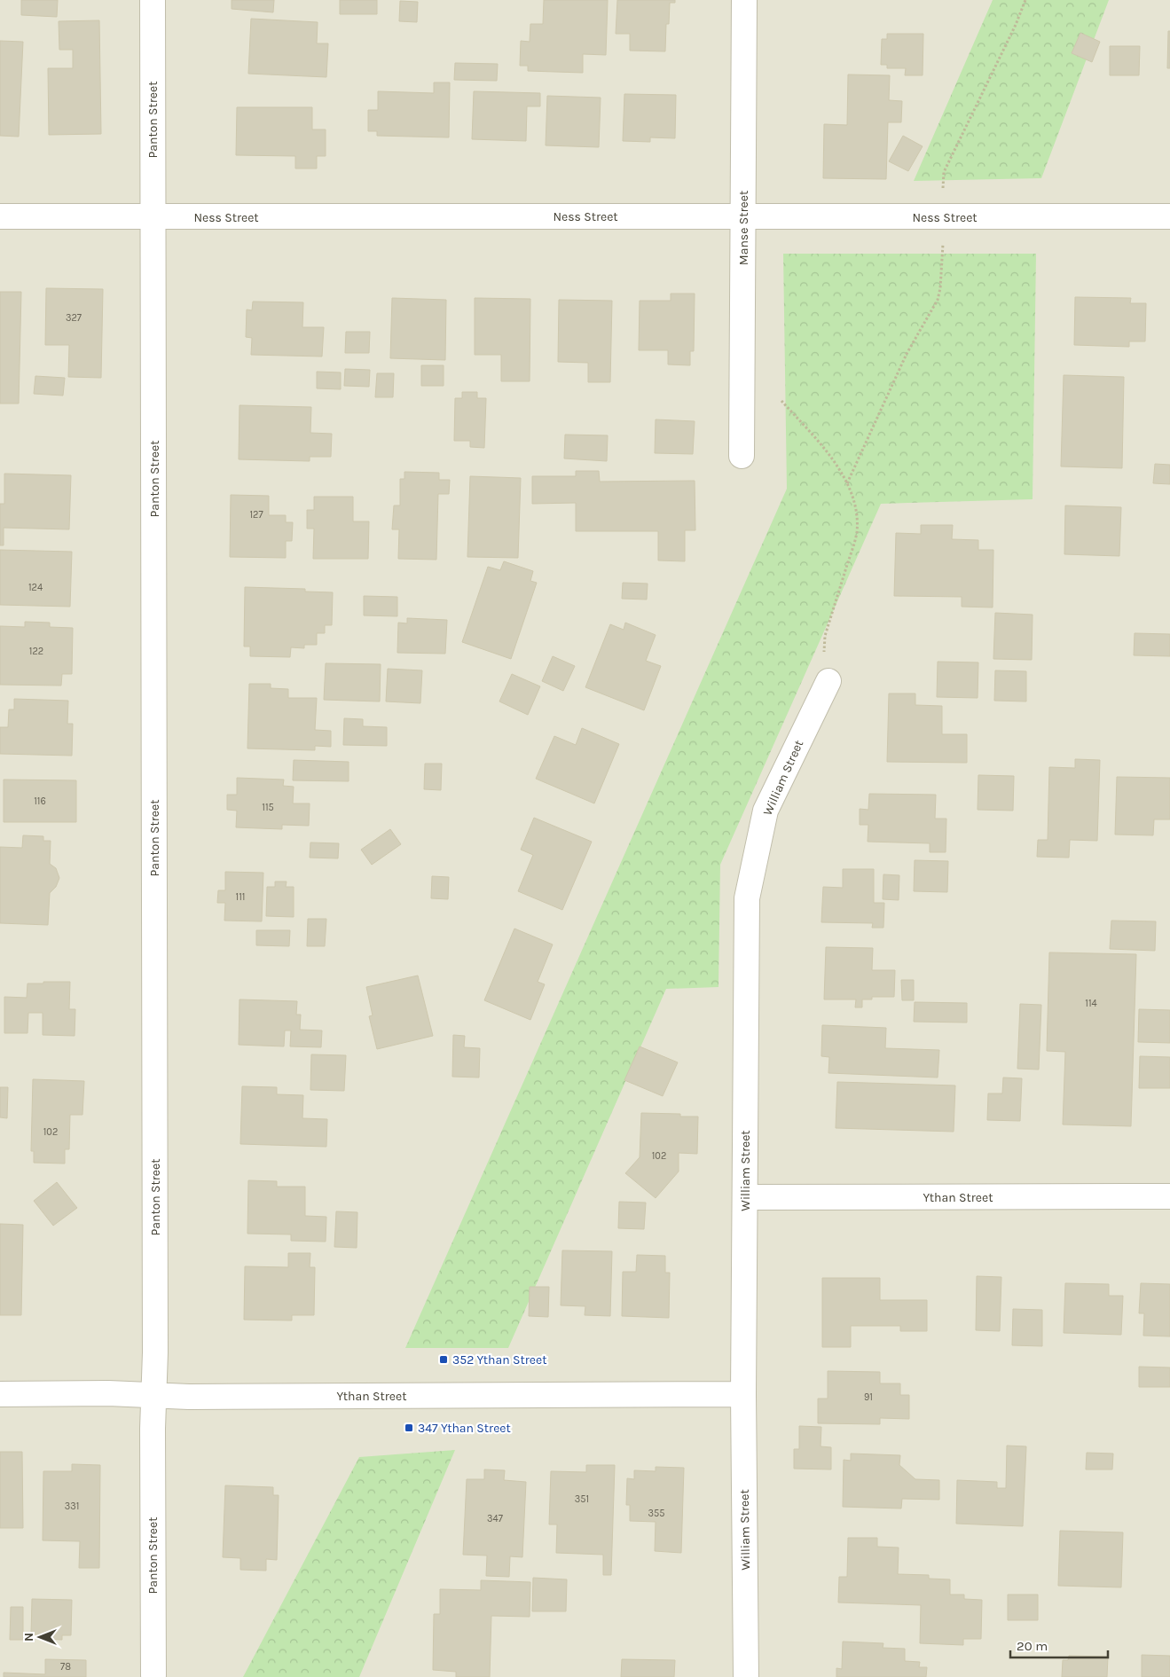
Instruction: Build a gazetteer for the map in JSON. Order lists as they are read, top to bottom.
{
  "streets": {
    "street": [
      "Panton Street",
      "Ness Street",
      "Manse Street",
      "William Street",
      "Ythan Street"
    ]
  },
  "crossings": [
    ["Panton Street", "Ness Street"],
    ["Panton Street", "Ythan Street"],
    ["Ness Street", "Manse Street"],
    ["William Street", "Ythan Street"]
  ],
  "places": {
    "transit": ["352 Ythan Street", "347 Ythan Street"]
  },
  "house_numbers": [
    "327",
    "127",
    "124",
    "122",
    "116",
    "115",
    "111",
    "114",
    "102",
    "102",
    "91",
    "351",
    "331",
    "355",
    "347",
    "78"
  ],
  "scale_bar": "20 m",
  "north": "left"
}
